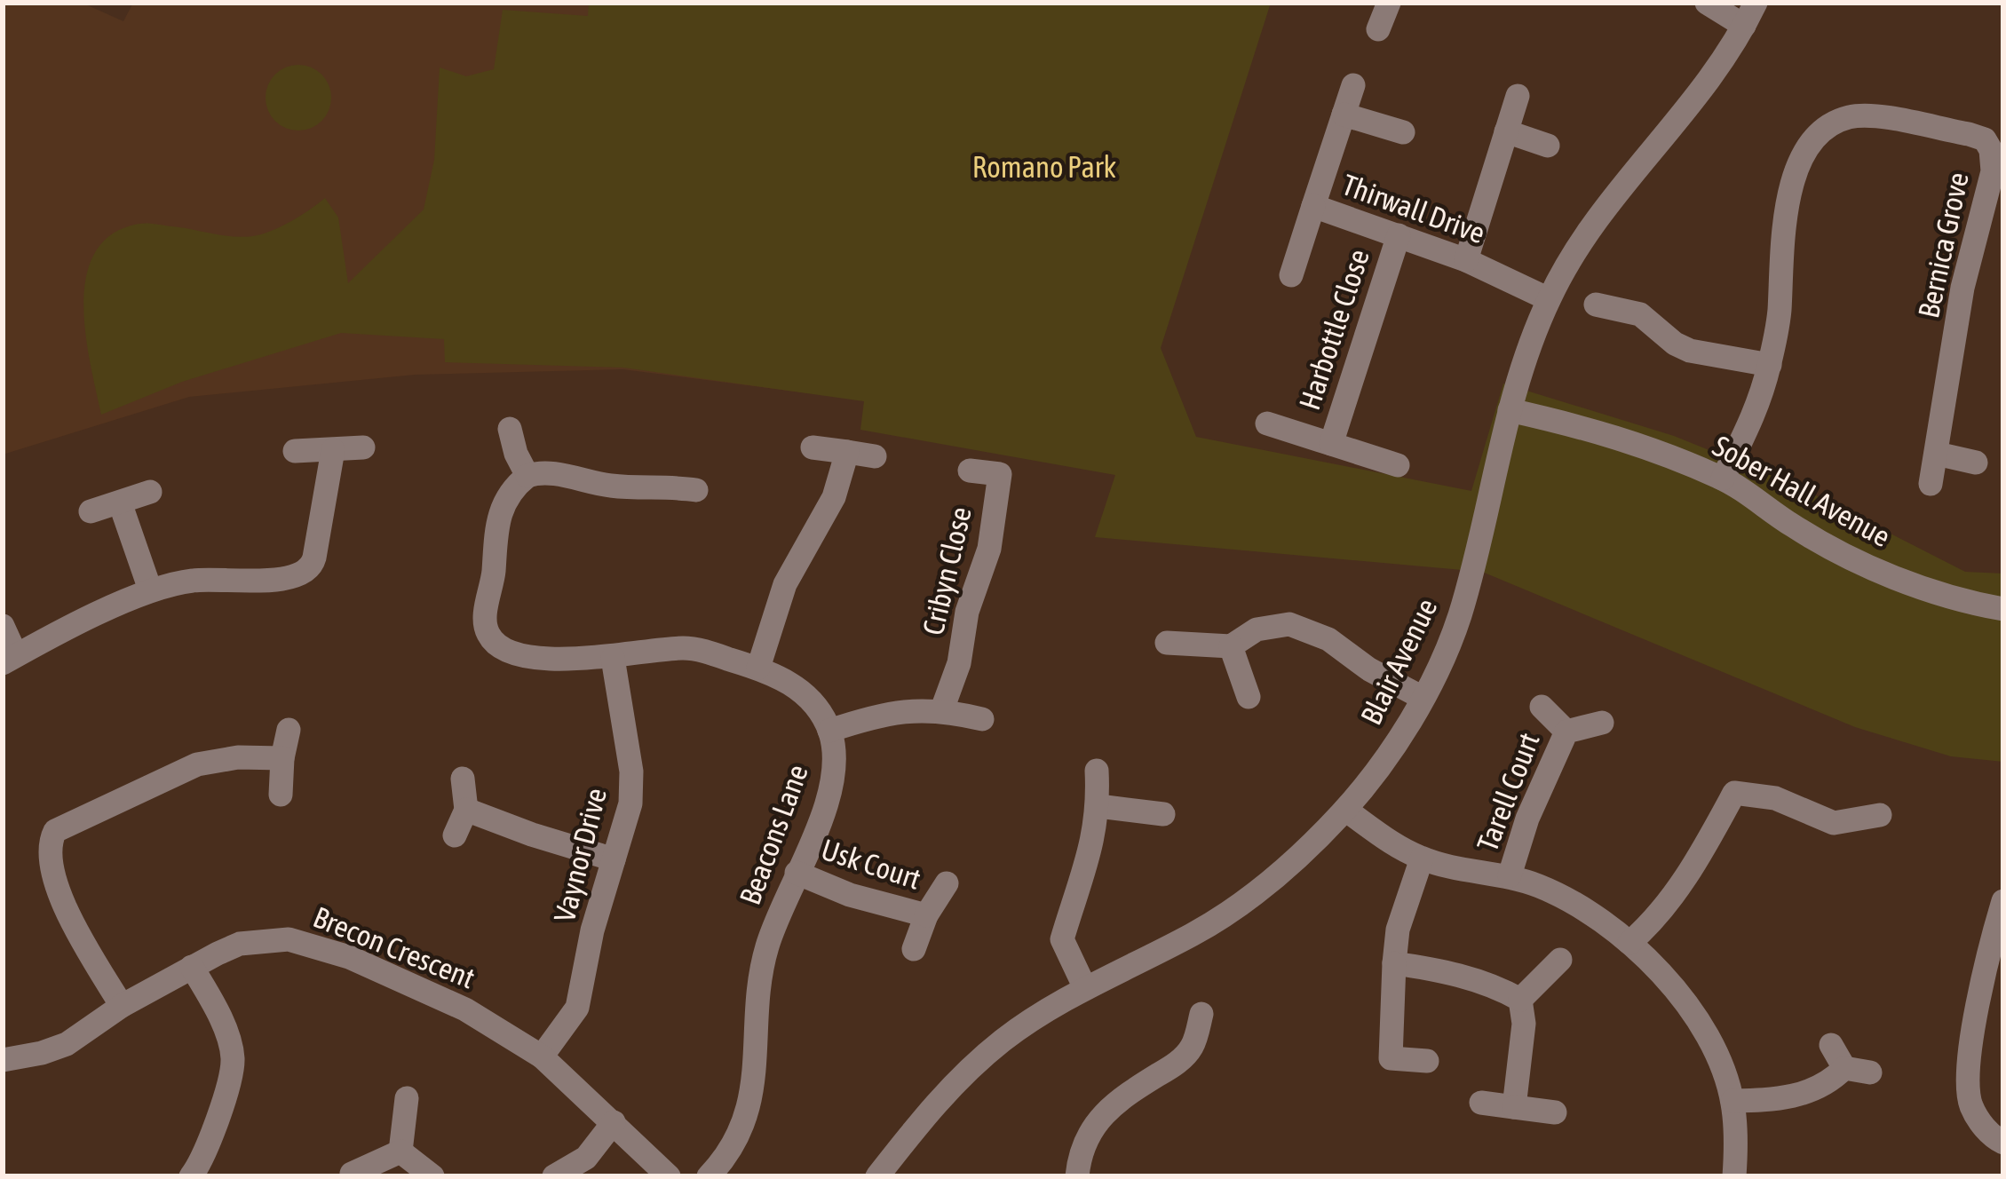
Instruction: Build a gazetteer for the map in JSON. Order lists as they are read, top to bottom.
{
  "streets": {
    "street": [
      "Thirwall Drive",
      "Bernica Grove",
      "Harbottle Close",
      "Sober Hall Avenue",
      "Cribyn Close",
      "Blair Avenue",
      "Tarell Court",
      "Beacons Lane",
      "Vaynor Drive",
      "Usk Court",
      "Brecon Crescent"
    ]
  },
  "crossings": [
    ["Thirwall Drive", "Harbottle Close"],
    ["Thirwall Drive", "Blair Avenue"],
    ["Bernica Grove", "Sober Hall Avenue"],
    ["Sober Hall Avenue", "Blair Avenue"],
    ["Beacons Lane", "Vaynor Drive"],
    ["Beacons Lane", "Usk Court"],
    ["Vaynor Drive", "Brecon Crescent"]
  ],
  "parks": ["Romano Park"]
}
